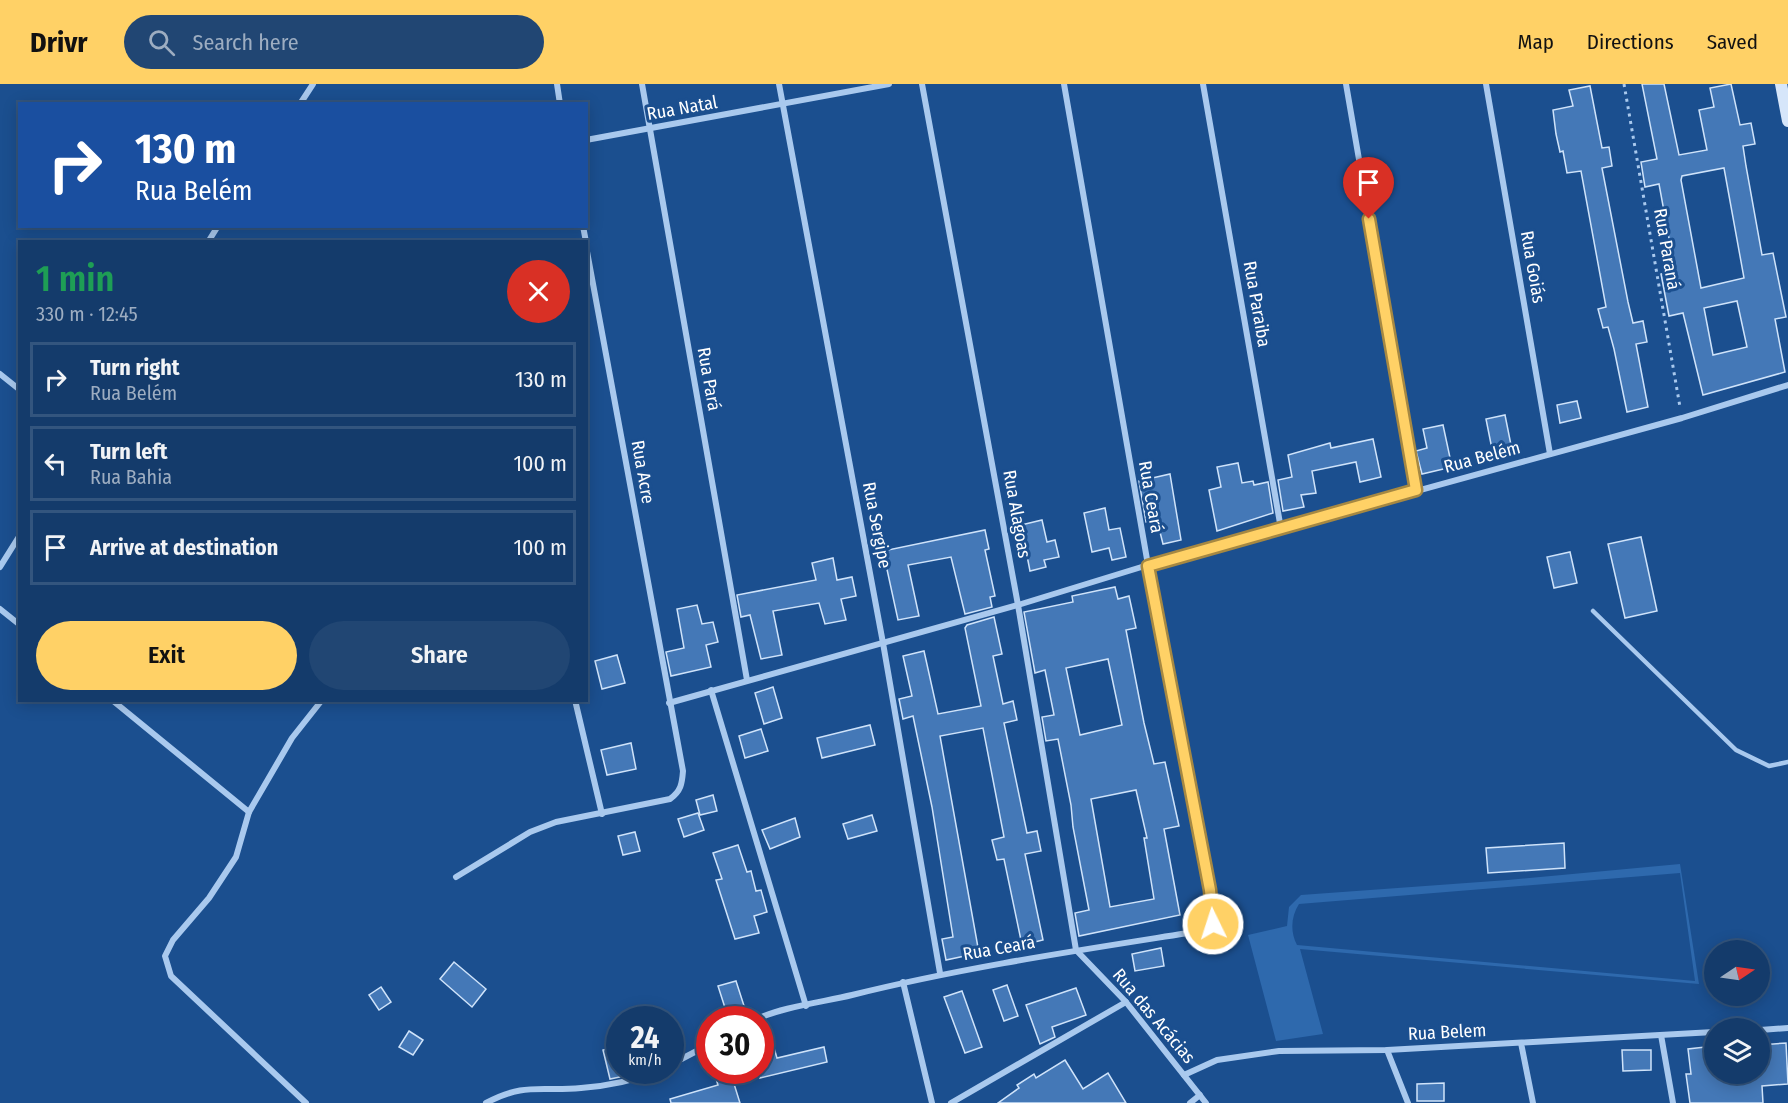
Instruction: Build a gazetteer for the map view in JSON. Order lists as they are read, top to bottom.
{
  "streets": {
    "street": [
      "Rua Natal",
      "Rua Goiás",
      "Rua Paraiba",
      "Rua Pará",
      "Rua Belém",
      "Rua Acre",
      "Rua Ceará",
      "Rua Alagoas",
      "Rua Sergipe",
      "Rua das Acácias",
      "Rua Belem"
    ],
    "path": ["Rua Paraná"]
  },
  "crossings": [
    ["Rua Natal", "Rua Pará"],
    ["Rua Natal", "Rua Sergipe"],
    ["Rua Paraná", "Rua Belém"],
    ["Rua Goiás", "Rua Belém"],
    ["Rua Paraiba", "Rua Belém"],
    ["Rua Pará", "Rua Belém"],
    ["Rua Belém", "Rua Acre"],
    ["Rua Belém", "Rua Ceará"],
    ["Rua Belém", "Rua Alagoas"],
    ["Rua Belém", "Rua Sergipe"],
    ["Rua Ceará", "Rua Alagoas"],
    ["Rua Ceará", "Rua Sergipe"],
    ["Rua Ceará", "Rua das Acácias"],
    ["Rua Alagoas", "Rua das Acácias"],
    ["Rua das Acácias", "Rua Belem"]
  ],
  "north": "right",
  "page": {
    "header": "Drivr",
    "search": "Search here",
    "nav": ["Map", "Directions", "Saved"],
    "turn": ["130 m", "Rua Belém"],
    "heading": ["1 min", "330 m · 12:45"],
    "list": [
      {
        "name": "Turn right",
        "note": "Rua Belém",
        "value": "130 m"
      },
      {
        "name": "Turn left",
        "note": "Rua Bahia",
        "value": "100 m"
      },
      {
        "name": "Arrive at destination",
        "value": "100 m"
      }
    ],
    "buttons": ["Exit", "Share"],
    "speed": "24 km/h",
    "limit": "30"
  }
}
